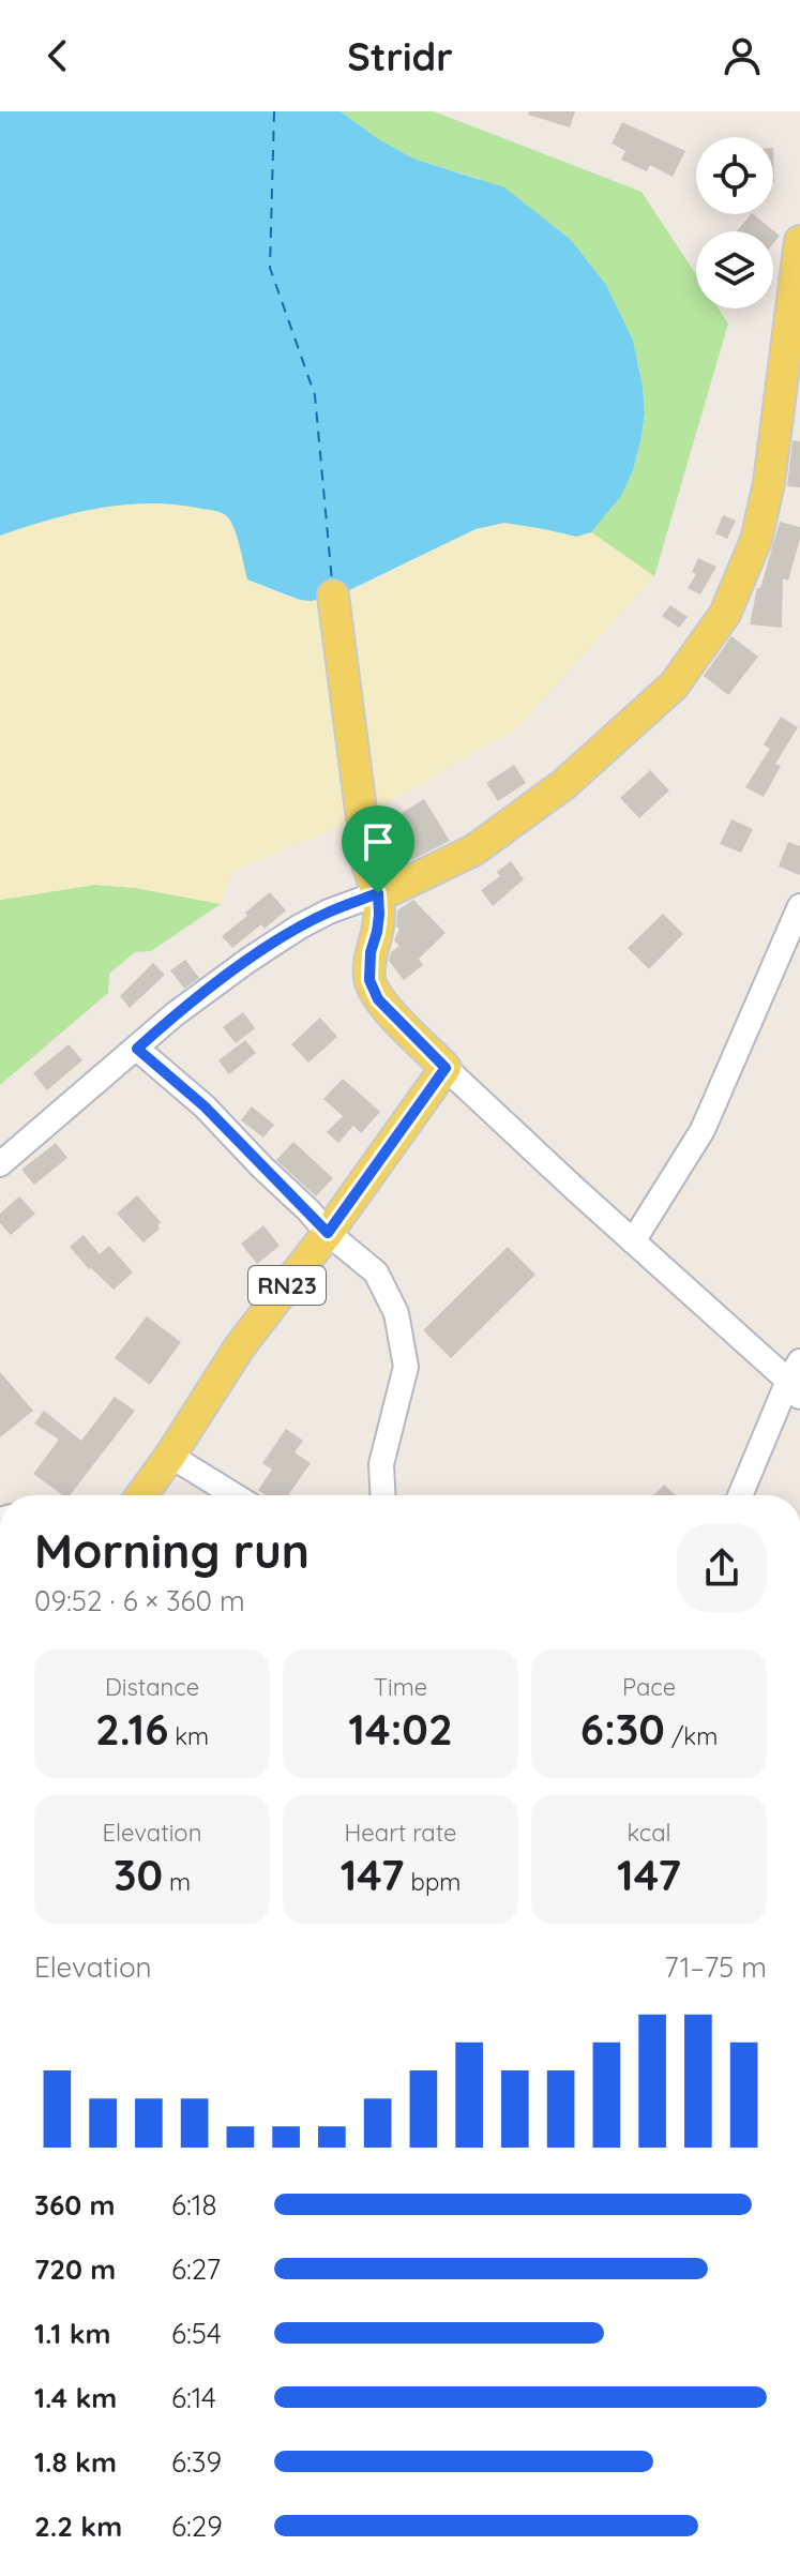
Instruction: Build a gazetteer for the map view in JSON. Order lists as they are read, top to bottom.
{
  "streets": {
    "main road": ["RN23"]
  },
  "page": {
    "header": "Stridr",
    "heading": ["Morning run", "09:52 · 6 × 360 m"],
    "stats": [
      ["Distance", "2.16 km"],
      ["Time", "14:02"],
      ["Pace", "6:30 /km"],
      ["Elevation", "30 m"],
      ["Heart rate", "147 bpm"],
      ["kcal", "147"]
    ],
    "chart": ["Elevation", "71–75 m"],
    "list": [
      {
        "name": "360 m",
        "note": "6:18"
      },
      {
        "name": "720 m",
        "note": "6:27"
      },
      {
        "name": "1.1 km",
        "note": "6:54"
      },
      {
        "name": "1.4 km",
        "note": "6:14"
      },
      {
        "name": "1.8 km",
        "note": "6:39"
      },
      {
        "name": "2.2 km",
        "note": "6:29"
      }
    ]
  }
}
